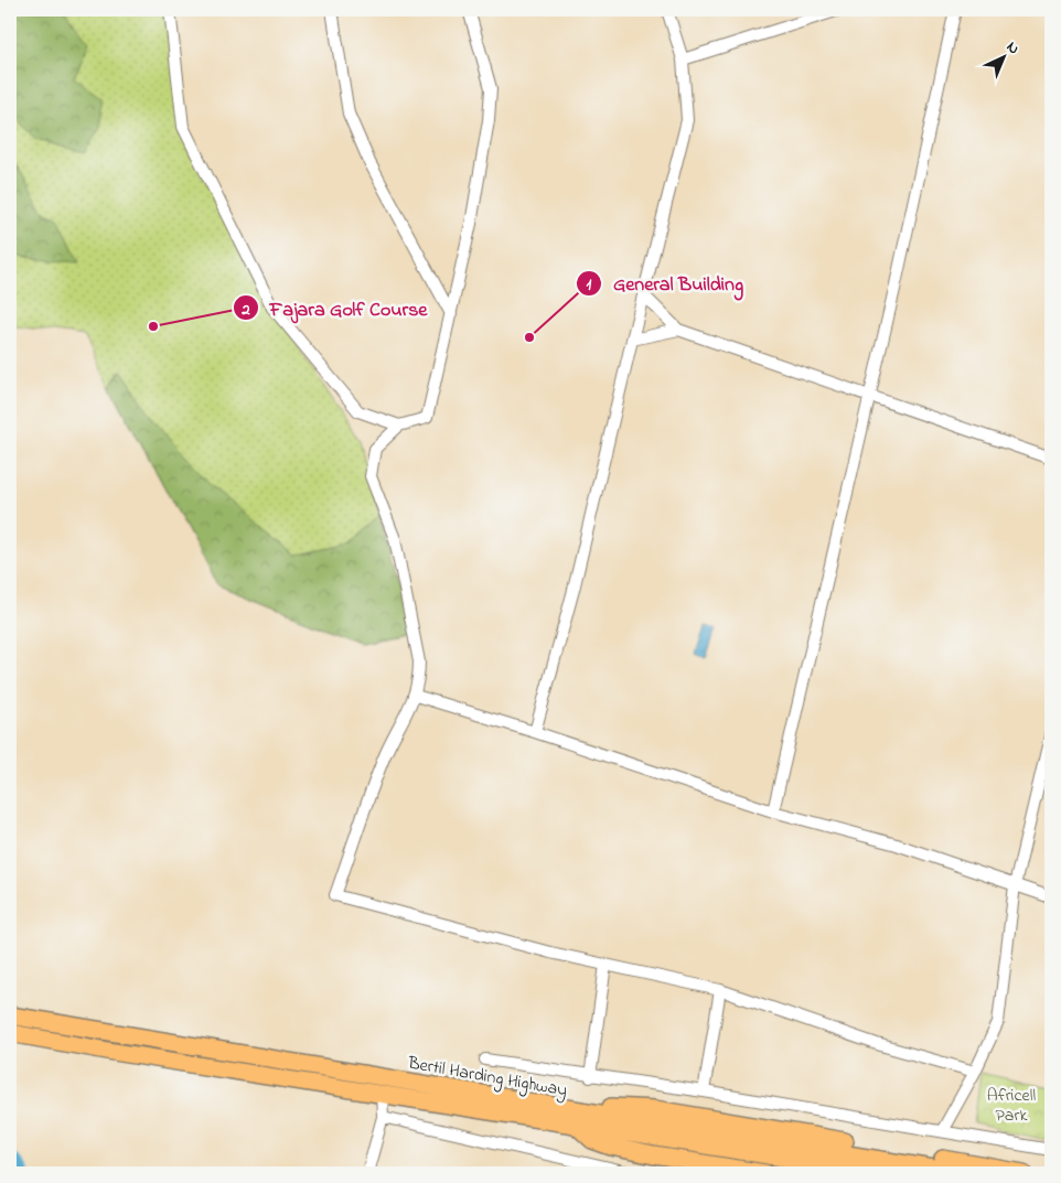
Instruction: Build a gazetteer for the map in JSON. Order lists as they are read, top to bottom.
{
  "streets": {
    "main road": ["Bertil Harding Highway"]
  },
  "parks": ["Africell Park"],
  "places": ["Fajara Golf Course", "General Building"],
  "north": "top right"
}
